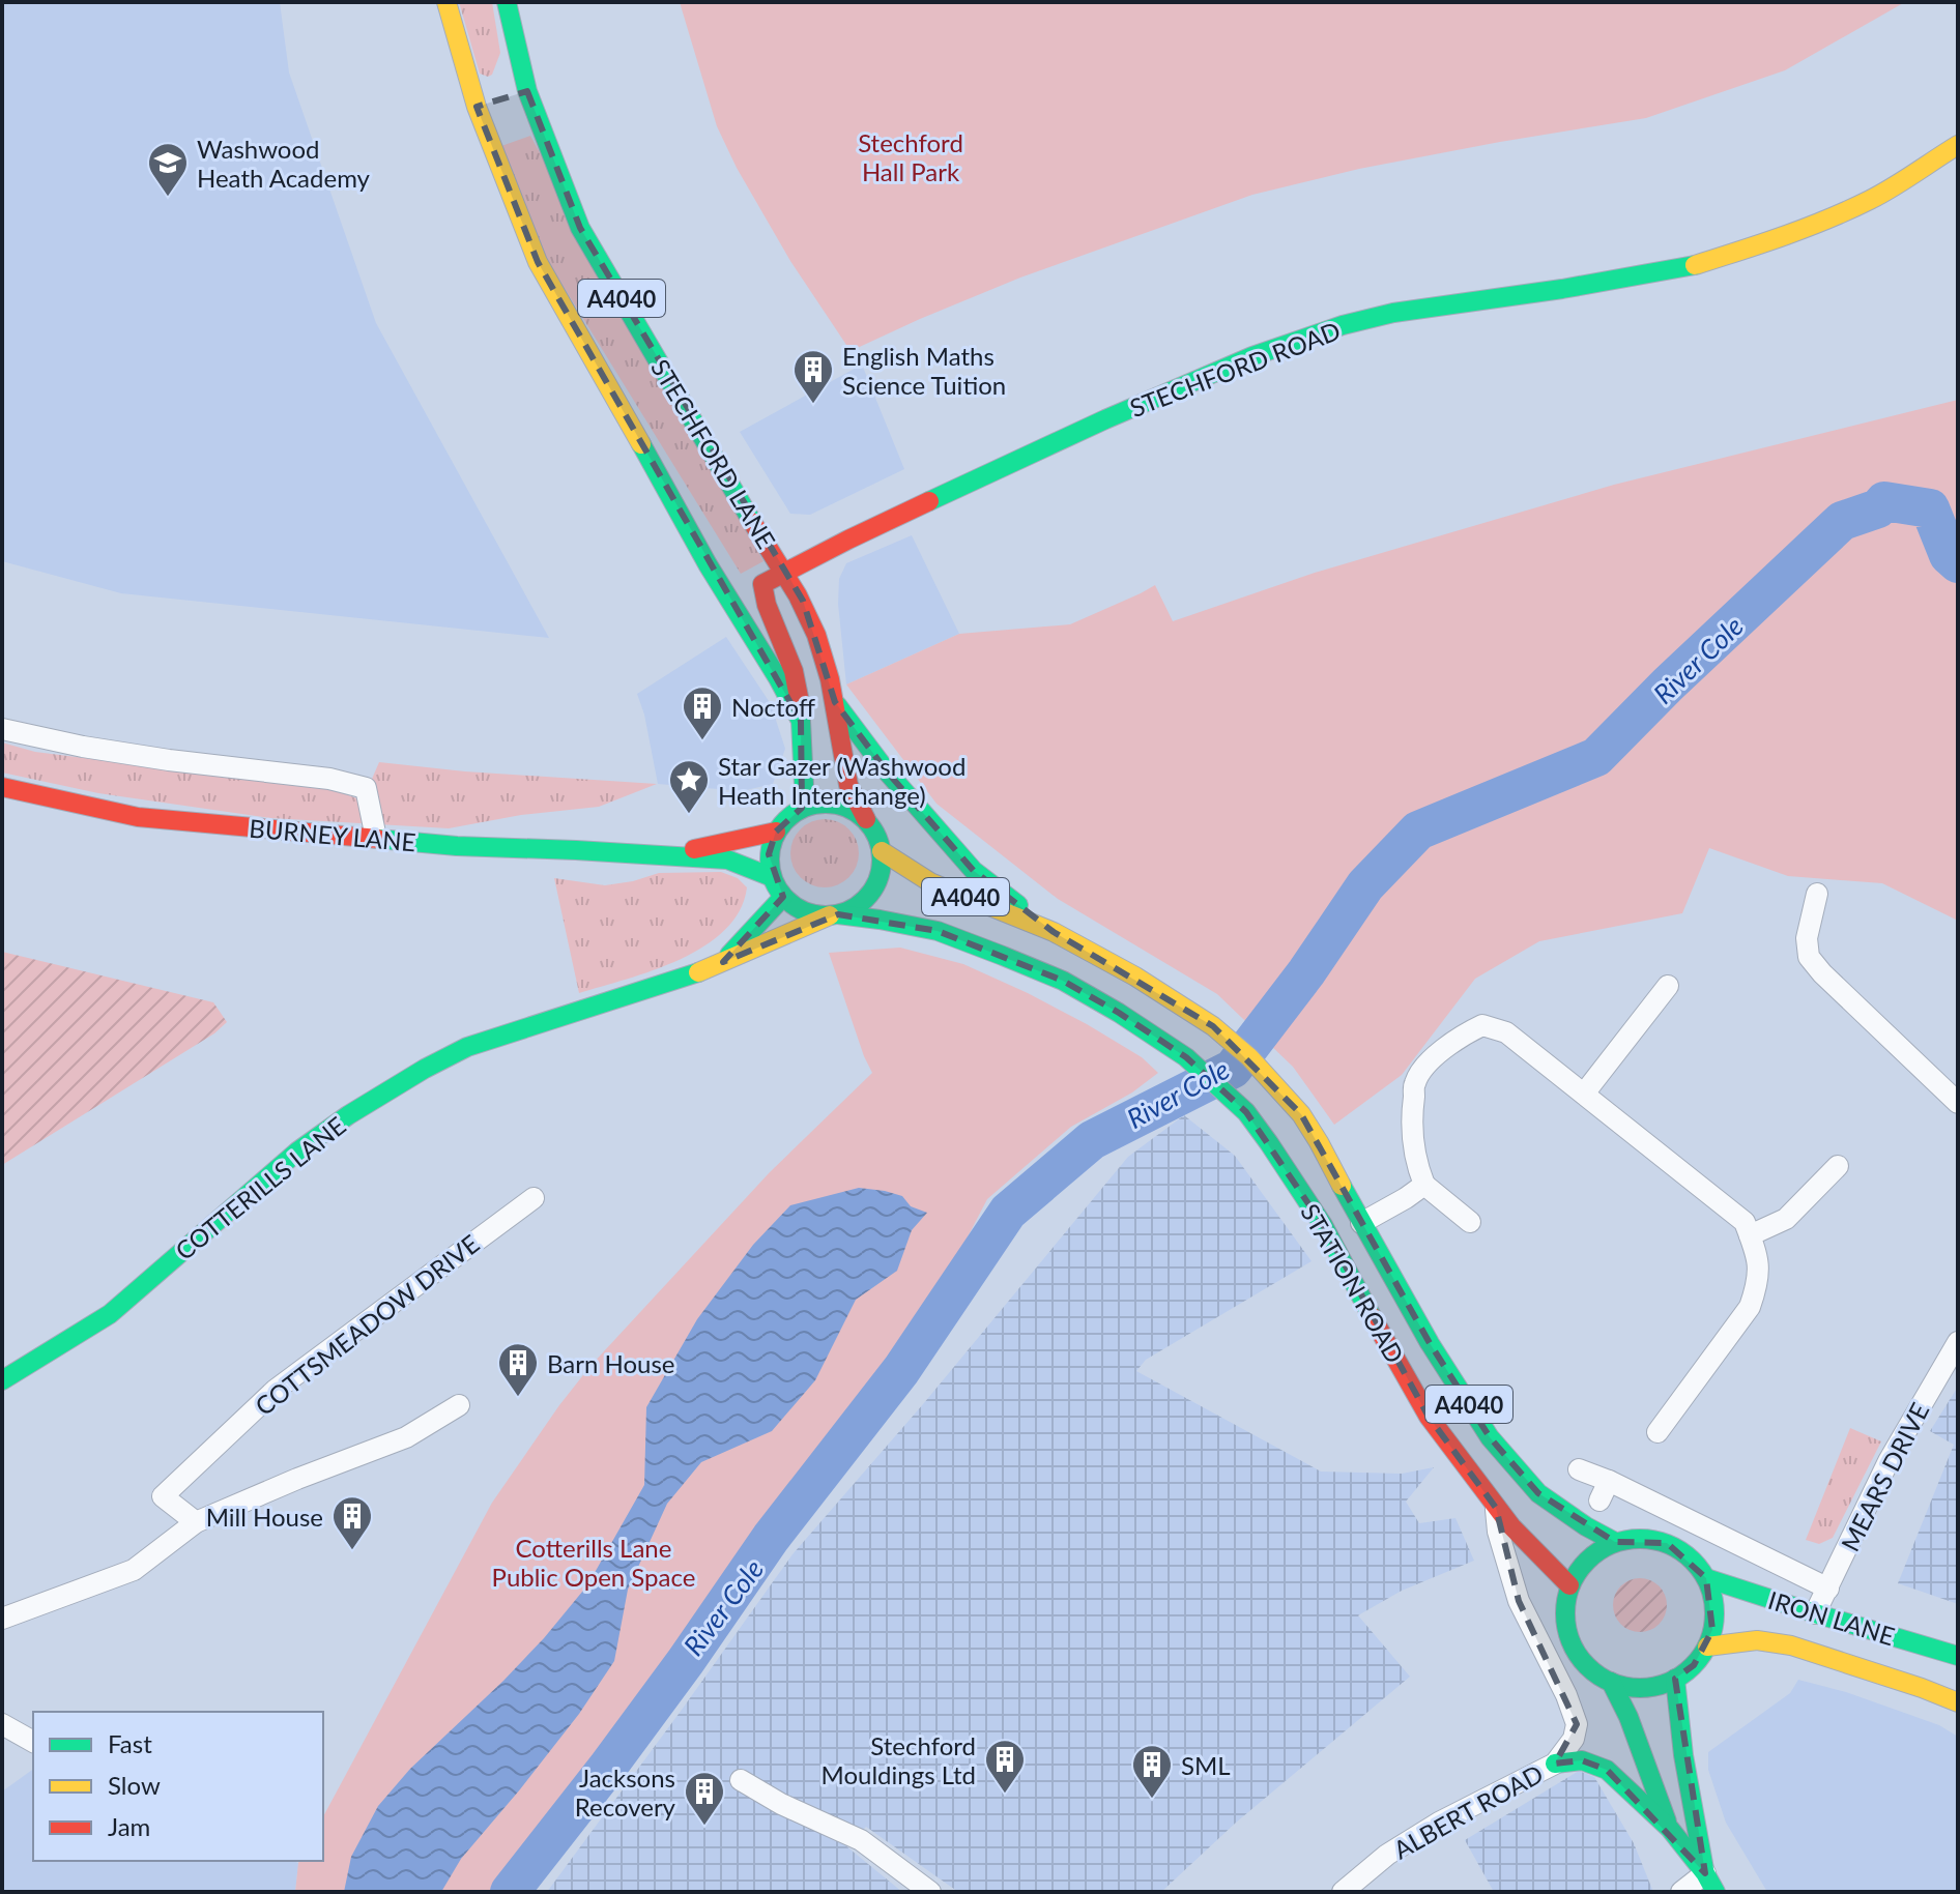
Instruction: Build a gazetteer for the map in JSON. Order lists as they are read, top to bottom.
{
  "streets": {
    "main road": [
      "A4040",
      "STECHFORD ROAD",
      "STECHFORD LANE",
      "BURNEY LANE",
      "COTTERILLS LANE",
      "STATION ROAD",
      "IRON LANE"
    ],
    "street": ["COTTSMEADOW DRIVE", "MEARS DRIVE", "ALBERT ROAD"]
  },
  "crossings": [
    ["A4040", "STECHFORD ROAD"],
    ["A4040", "STECHFORD LANE"],
    ["A4040", "BURNEY LANE"],
    ["A4040", "COTTERILLS LANE"],
    ["A4040", "STATION ROAD"],
    ["A4040", "IRON LANE"],
    ["STECHFORD ROAD", "STECHFORD LANE"],
    ["STECHFORD LANE", "BURNEY LANE"],
    ["STECHFORD LANE", "COTTERILLS LANE"],
    ["STECHFORD LANE", "STATION ROAD"],
    ["BURNEY LANE", "COTTERILLS LANE"],
    ["BURNEY LANE", "STATION ROAD"],
    ["COTTERILLS LANE", "STATION ROAD"],
    ["MEARS DRIVE", "IRON LANE"]
  ],
  "water": ["River Cole"],
  "parks": ["Stechford Hall Park", "Cotterills Lane Public Open Space"],
  "places": {
    "school or university": ["Washwood Heath Academy"],
    "building": [
      "English Maths Science Tuition",
      "Noctoff",
      "Barn House",
      "Mill House",
      "Stechford Mouldings Ltd",
      "SML",
      "Jacksons Recovery"
    ],
    "place": ["Star Gazer (Washwood Heath Interchange)"]
  },
  "legend": ["Fast", "Slow", "Jam"]
}
